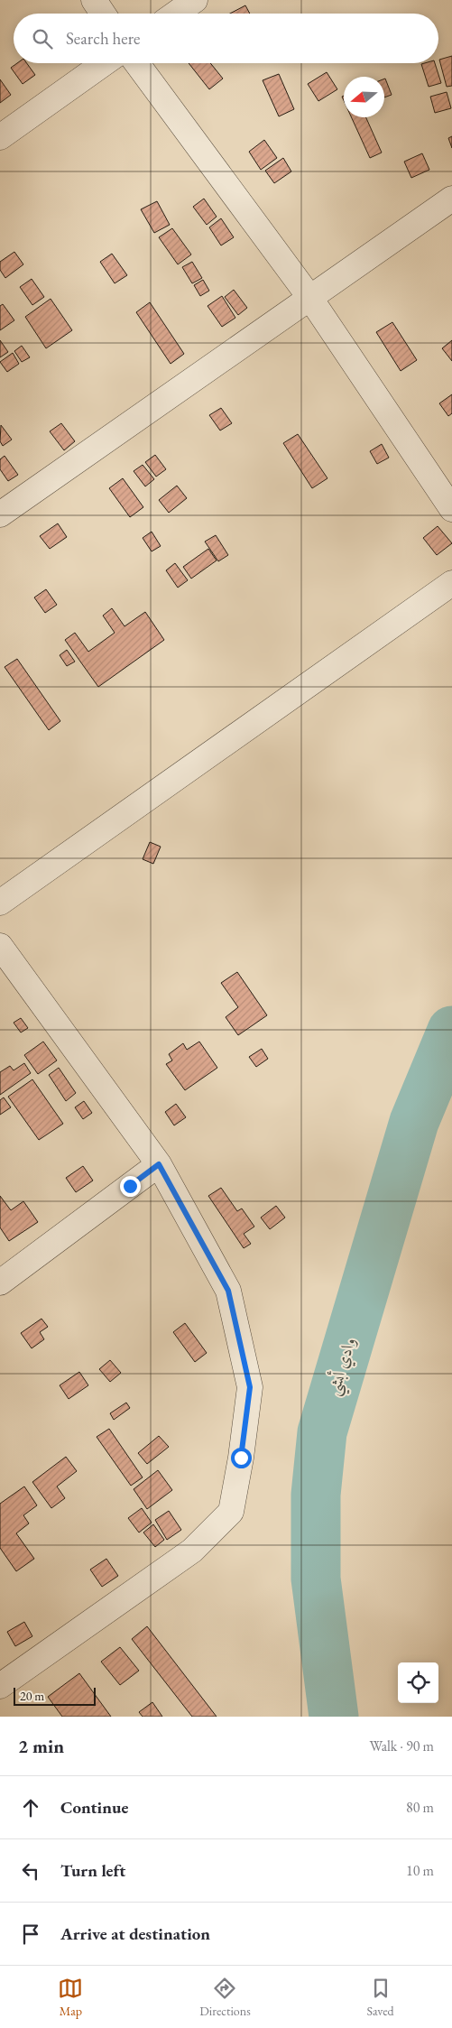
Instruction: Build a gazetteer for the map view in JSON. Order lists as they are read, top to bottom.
{
  "water": ["وادي أبشي"],
  "scale_bar": "20 m",
  "north": "left",
  "page": {
    "search": "Search here",
    "scale": "20 m",
    "heading": ["2 min", "Walk · 90 m"],
    "list": [
      ["Continue", "80 m"],
      ["Turn left", "10 m"],
      "Arrive at destination"
    ],
    "nav": ["Map", "Directions", "Saved"]
  }
}
